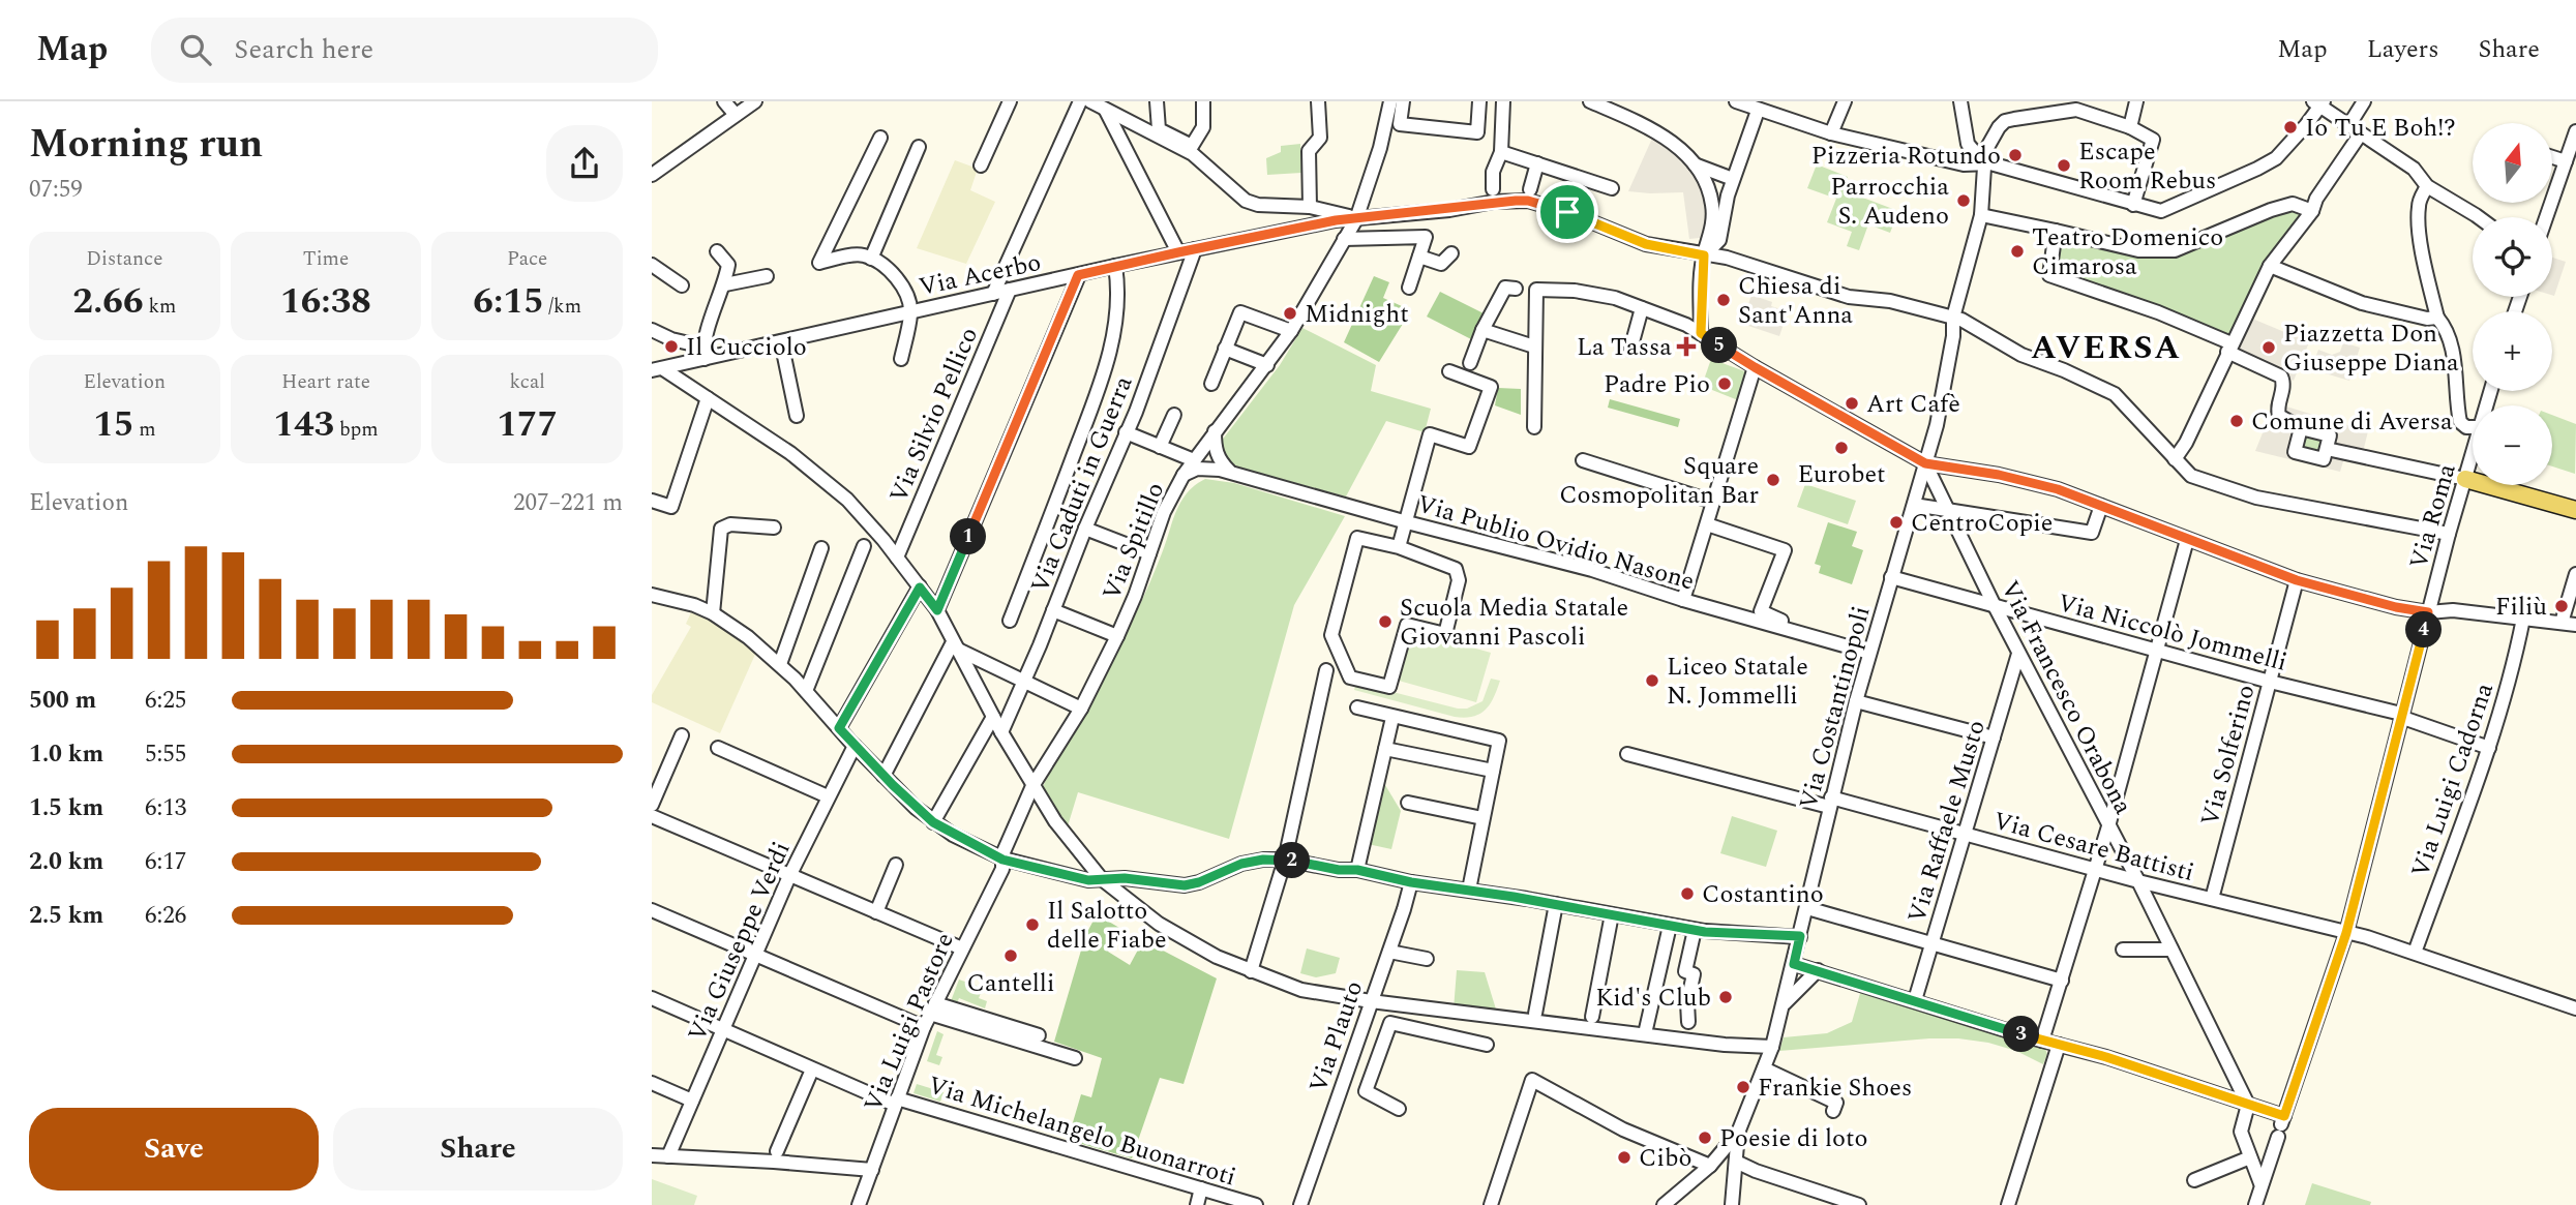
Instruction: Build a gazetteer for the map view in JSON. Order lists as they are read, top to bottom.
{
  "streets": {
    "street": [
      "Via Acerbo",
      "Via Silvio Pellico",
      "Via Caduti in Guerra",
      "Via Roma",
      "Via Spitillo",
      "Via Publio Ovidio Nasone",
      "Via Niccolò Jommelli",
      "Via Francesco Orabona",
      "Via Costantinopoli",
      "Via Solferino",
      "Via Luigi Cadorna",
      "Via Raffaele Musto",
      "Via Cesare Battisti",
      "Via Giuseppe Verdi",
      "Via Luigi Pastore",
      "Via Plauto",
      "Via Michelangelo Buonarroti"
    ]
  },
  "crossings": [
    ["Via Acerbo", "Via Silvio Pellico"],
    ["Via Acerbo", "Via Caduti in Guerra"],
    ["Via Acerbo", "Via Roma"],
    ["Via Acerbo", "Via Spitillo"],
    ["Via Acerbo", "Via Costantinopoli"],
    ["Via Roma", "Via Niccolò Jommelli"],
    ["Via Roma", "Via Cesare Battisti"],
    ["Via Spitillo", "Via Publio Ovidio Nasone"],
    ["Via Spitillo", "Via Luigi Pastore"],
    ["Via Publio Ovidio Nasone", "Via Costantinopoli"],
    ["Via Niccolò Jommelli", "Via Francesco Orabona"],
    ["Via Niccolò Jommelli", "Via Costantinopoli"],
    ["Via Niccolò Jommelli", "Via Solferino"],
    ["Via Niccolò Jommelli", "Via Luigi Cadorna"],
    ["Via Francesco Orabona", "Via Costantinopoli"],
    ["Via Francesco Orabona", "Via Raffaele Musto"],
    ["Via Francesco Orabona", "Via Cesare Battisti"],
    ["Via Costantinopoli", "Via Cesare Battisti"],
    ["Via Solferino", "Via Cesare Battisti"],
    ["Via Luigi Cadorna", "Via Cesare Battisti"],
    ["Via Raffaele Musto", "Via Cesare Battisti"],
    ["Via Giuseppe Verdi", "Via Michelangelo Buonarroti"],
    ["Via Luigi Pastore", "Via Michelangelo Buonarroti"]
  ],
  "districts": ["AVERSA"],
  "places": {
    "other": [
      "Io Tu E Boh!?",
      "Pizzeria Rotundo",
      "Escape Room Rebus",
      "Parrocchia S. Audeno",
      "Teatro Domenico Cimarosa",
      "Chiesa di Sant'Anna",
      "Midnight",
      "Il Cucciolo",
      "Piazzetta Don Giuseppe Diana",
      "Padre Pio",
      "Art Cafè",
      "Comune di Aversa",
      "Eurobet",
      "Square Cosmopolitan Bar",
      "CentroCopie",
      "Filiù",
      "Scuola Media Statale Giovanni Pascoli",
      "Liceo Statale N. Jommelli",
      "Costantino",
      "Il Salotto delle Fiabe",
      "Cantelli",
      "Kid's Club",
      "Frankie Shoes",
      "Poesie di loto",
      "Cibò"
    ],
    "health": ["La Tassa"]
  },
  "north": "top",
  "page": {
    "header": "Map",
    "search": "Search here",
    "nav": ["Map", "Layers", "Share"],
    "heading": ["Morning run", "07:59"],
    "map_buttons": ["+", "−"],
    "stats": [
      ["Distance", "2.66 km"],
      ["Time", "16:38"],
      ["Pace", "6:15 /km"],
      ["Elevation", "15 m"],
      ["Heart rate", "143 bpm"],
      ["kcal", "177"]
    ],
    "pins": [
      "5",
      "1",
      "4",
      "2",
      "3"
    ],
    "chart": ["Elevation", "207–221 m"],
    "list": [
      {
        "name": "500 m",
        "note": "6:25"
      },
      {
        "name": "1.0 km",
        "note": "5:55"
      },
      {
        "name": "1.5 km",
        "note": "6:13"
      },
      {
        "name": "2.0 km",
        "note": "6:17"
      },
      {
        "name": "2.5 km",
        "note": "6:26"
      }
    ],
    "buttons": ["Save", "Share"]
  }
}
